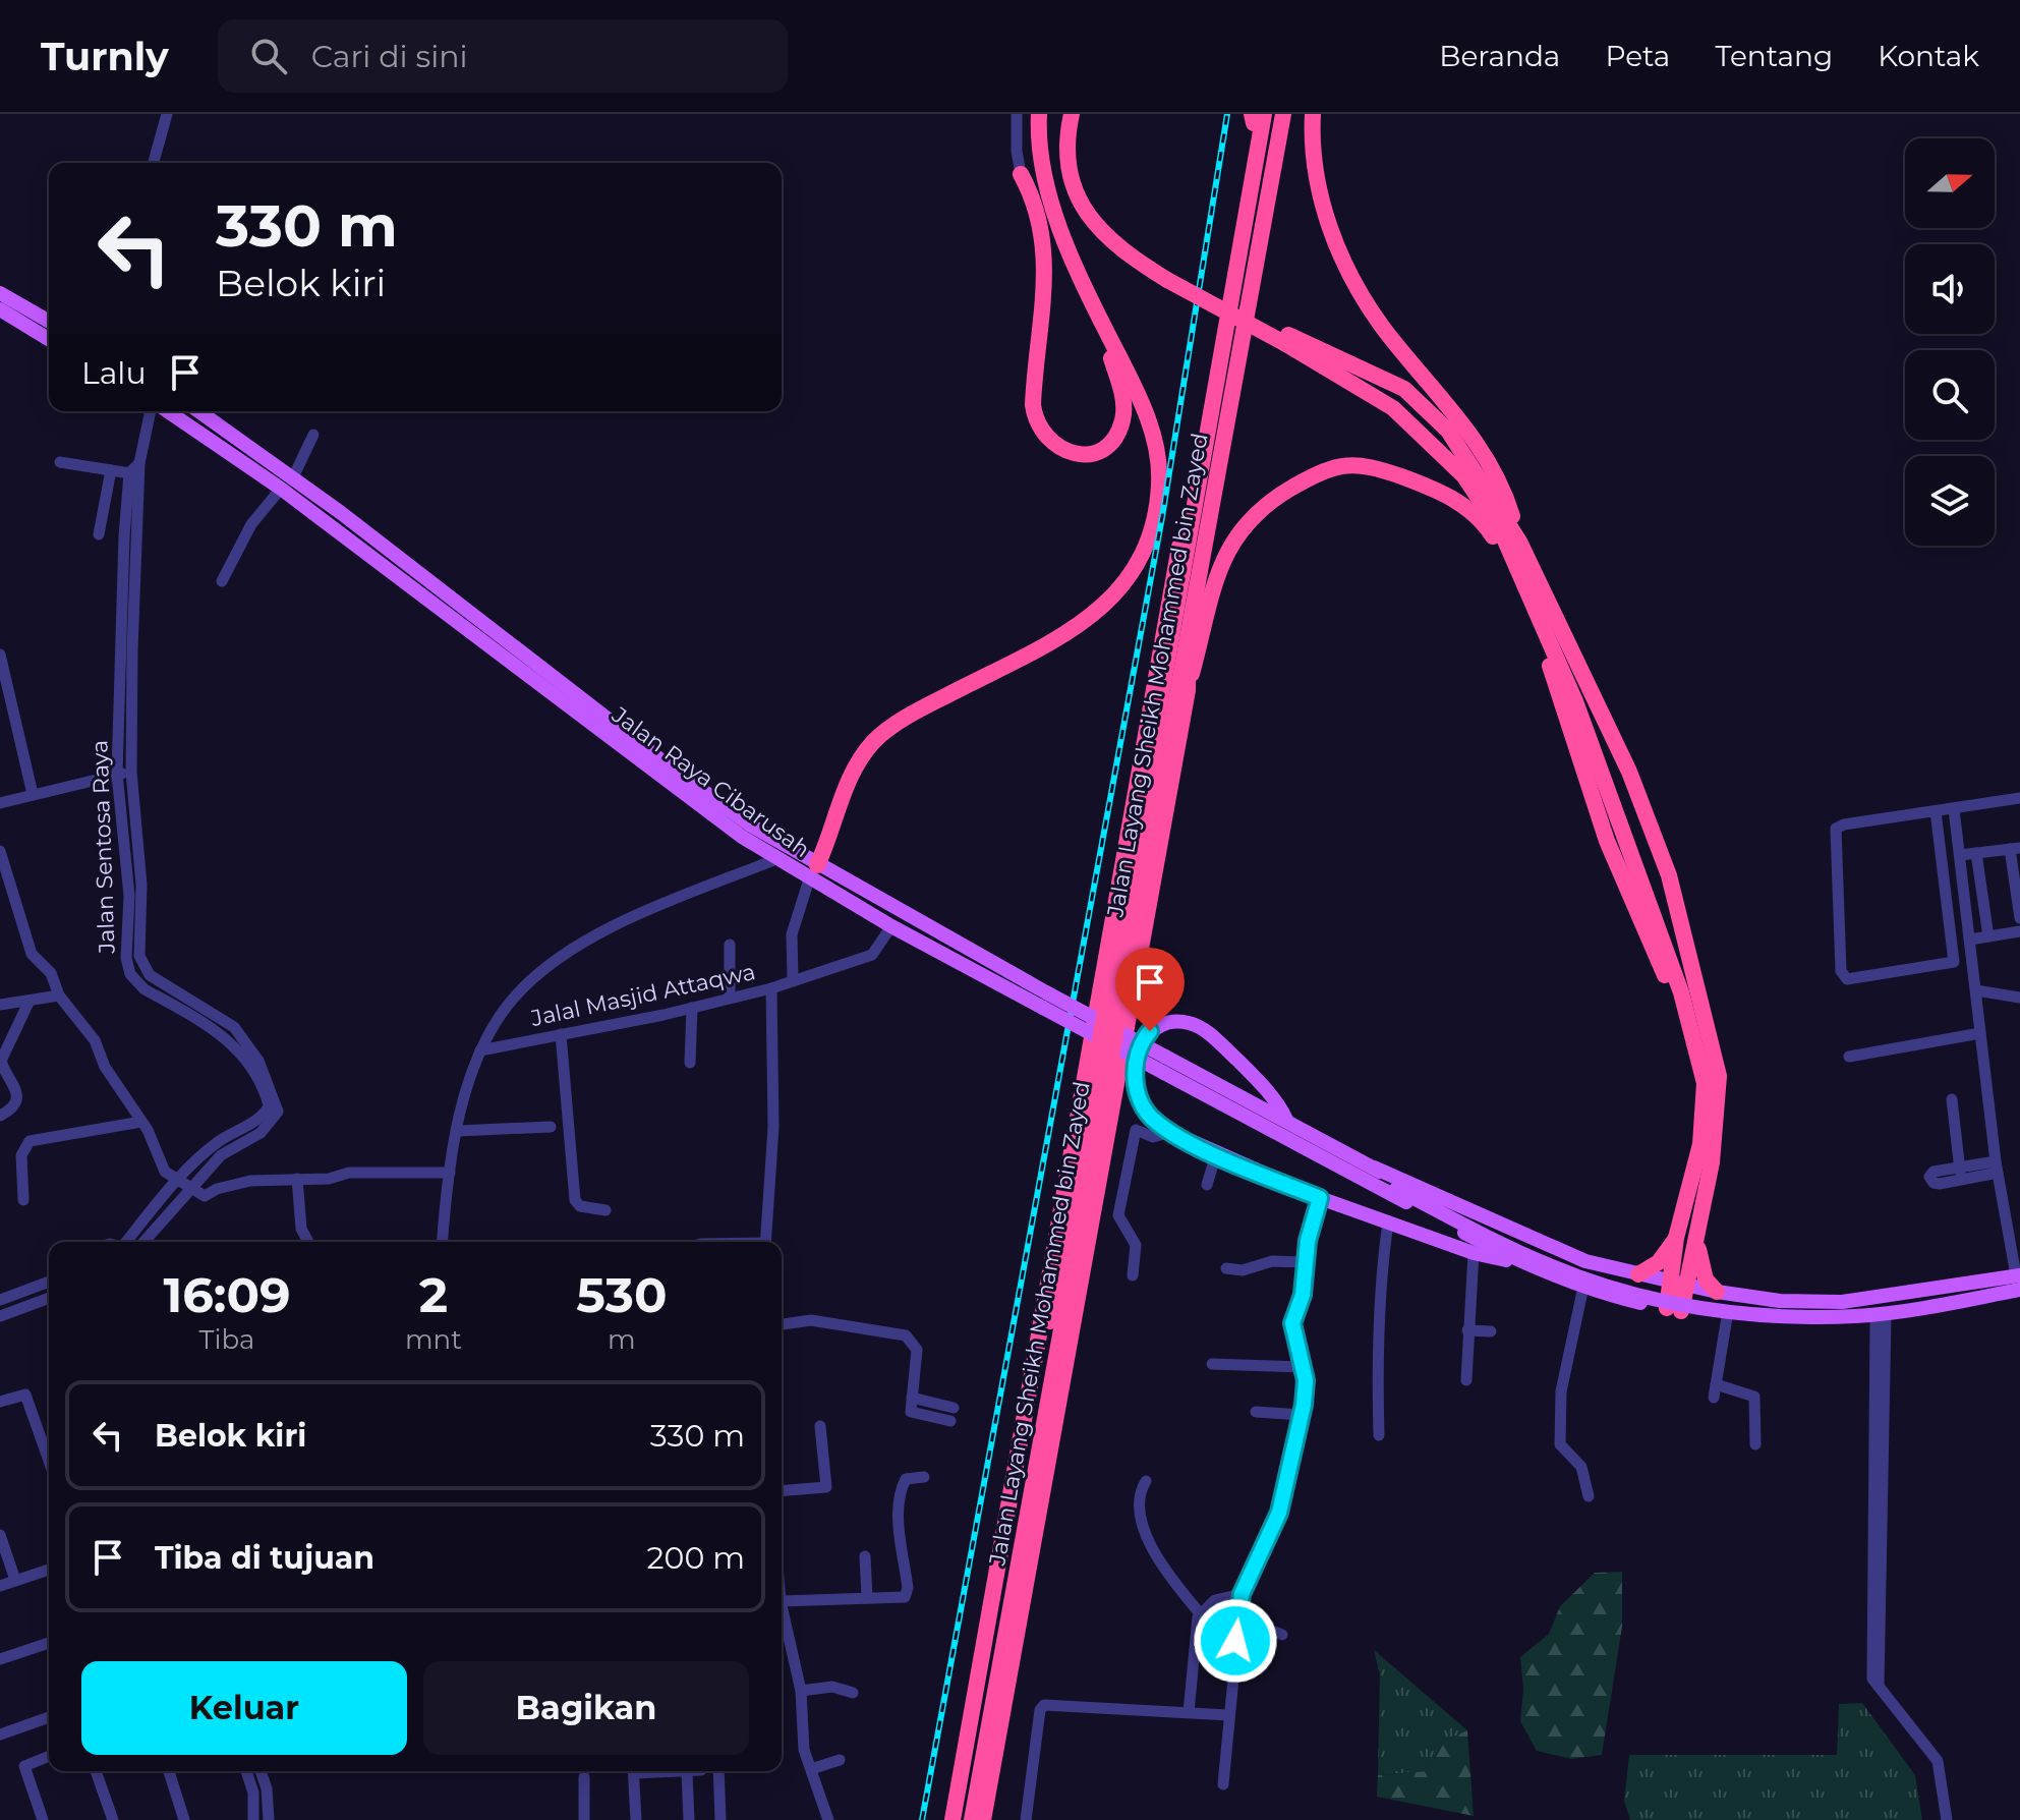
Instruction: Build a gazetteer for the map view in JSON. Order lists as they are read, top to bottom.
{
  "streets": {
    "highway": ["Jalan Layang Sheikh Mohammed bin Zayed"],
    "main road": ["Jalan Raya Cibarusah"],
    "street": ["Jalan Sentosa Raya", "Jalal Masjid Attaqwa"]
  },
  "crossings": [
    ["Jalan Raya Cibarusah", "Jalal Masjid Attaqwa"]
  ],
  "north": "right",
  "page": {
    "header": "Turnly",
    "search": "Cari di sini",
    "nav": [
      "Beranda",
      "Peta",
      "Tentang",
      "Kontak"
    ],
    "turn": ["330 m", "Belok kiri"],
    "then": "Lalu",
    "eta": [
      "16:09",
      "Tiba",
      "2",
      "mnt",
      "530",
      "m"
    ],
    "list": [
      {
        "name": "Belok kiri",
        "value": "330 m"
      },
      {
        "name": "Tiba di tujuan",
        "value": "200 m"
      }
    ],
    "buttons": ["Keluar", "Bagikan"]
  }
}
